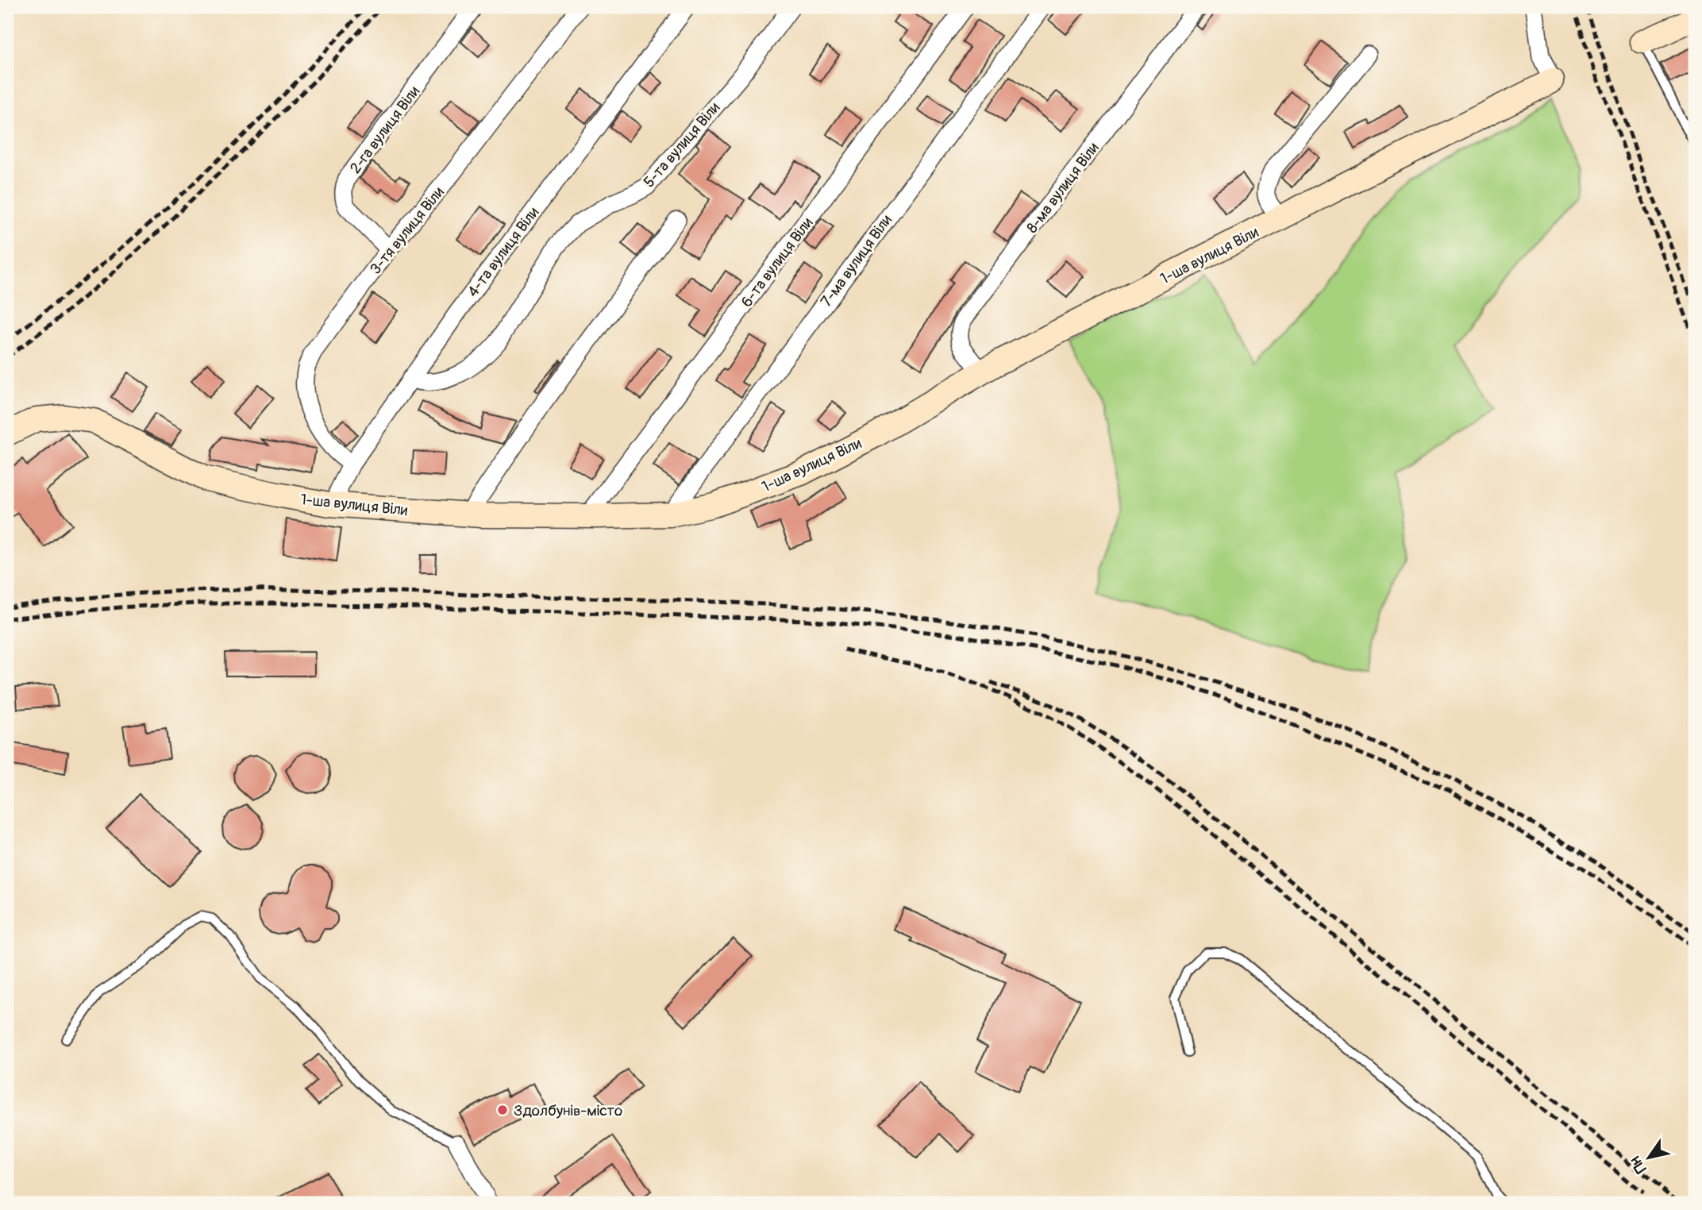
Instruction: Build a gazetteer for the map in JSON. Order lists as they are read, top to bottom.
{
  "streets": {
    "main road": ["1-ша вулиця Віли"],
    "street": [
      "2-га вулиця Віли",
      "5-та вулиця Віли",
      "8-ма вулиця Віли",
      "3-тя вулиця Віли",
      "4-та вулиця Віли",
      "7-ма вулиця Віли",
      "6-та вулиця Віли"
    ]
  },
  "crossings": [
    ["2-га вулиця Віли", "3-тя вулиця Віли"],
    ["5-та вулиця Віли", "4-та вулиця Віли"],
    ["8-ма вулиця Віли", "1-ша вулиця Віли"],
    ["3-тя вулиця Віли", "4-та вулиця Віли"],
    ["4-та вулиця Віли", "1-ша вулиця Віли"],
    ["1-ша вулиця Віли", "7-ма вулиця Віли"],
    ["1-ша вулиця Віли", "6-та вулиця Віли"]
  ],
  "places": ["Здолбунів-місто"],
  "north": "bottom left"
}
